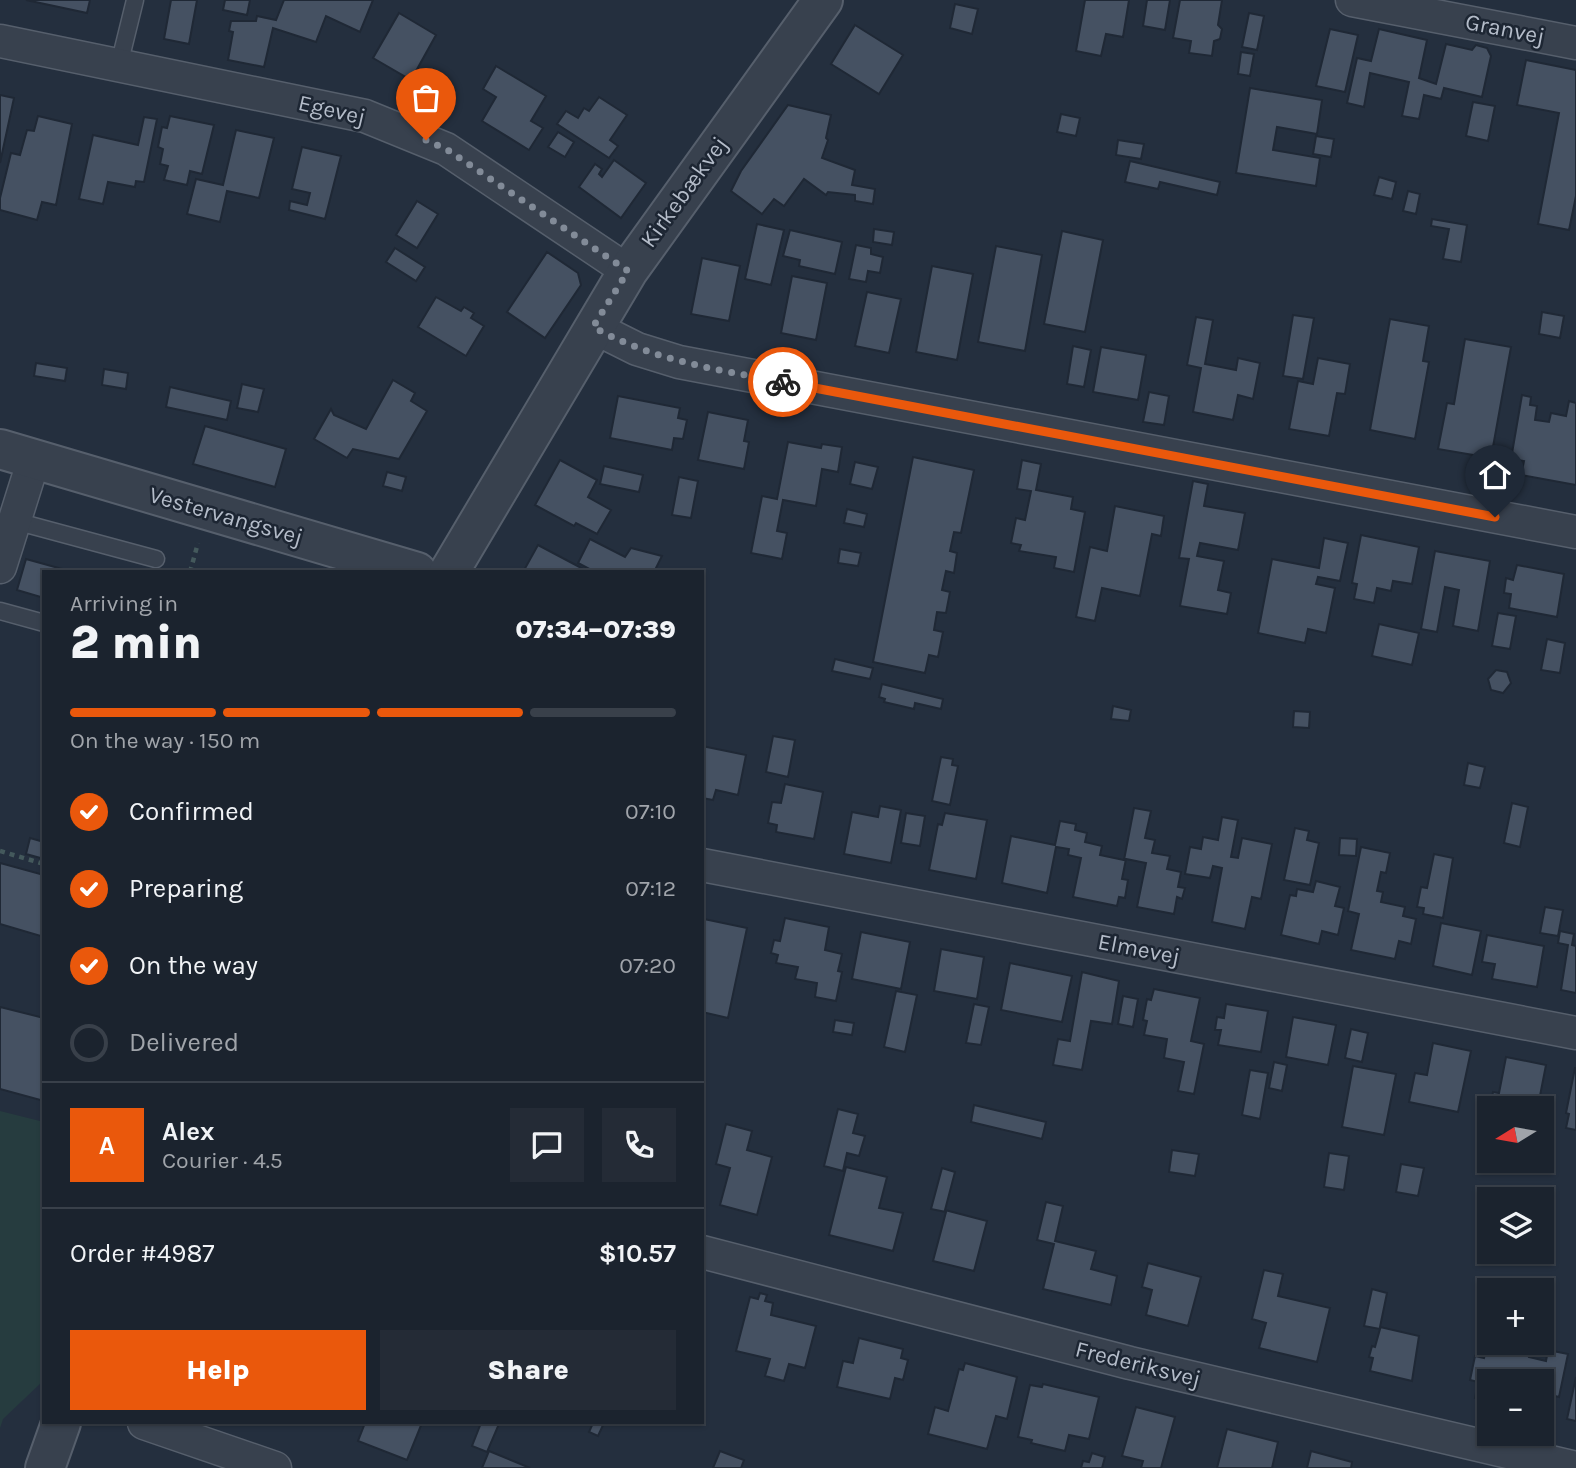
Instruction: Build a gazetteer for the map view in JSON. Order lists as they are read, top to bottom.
{
  "streets": {
    "street": [
      "Granvej",
      "Egevej",
      "Kirkebækvej",
      "Vestervangsvej",
      "Elmevej",
      "Frederiksvej"
    ]
  },
  "crossings": [
    ["Egevej", "Kirkebækvej"]
  ],
  "north": "left",
  "page": {
    "heading": ["2 min", "Arriving in", "07:34–07:39"],
    "panel": [
      "Alex",
      "Courier · 4.5",
      "Order #4987",
      "$10.57"
    ],
    "bar": "On the way · 150 m",
    "list": [
      ["Confirmed", "07:10"],
      ["Preparing", "07:12"],
      ["On the way", "07:20"],
      "Delivered"
    ],
    "map_buttons": ["+", "−"],
    "round": "A",
    "buttons": ["Help", "Share"]
  }
}
